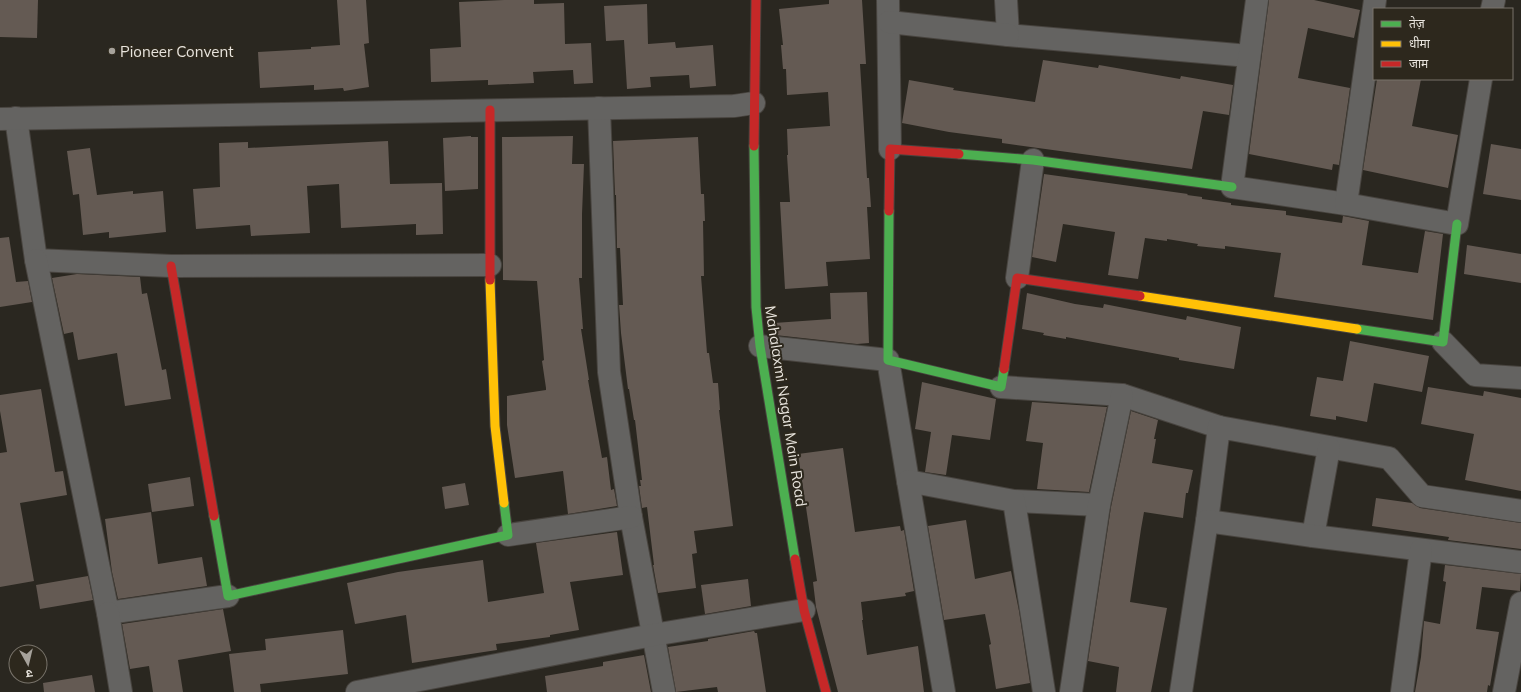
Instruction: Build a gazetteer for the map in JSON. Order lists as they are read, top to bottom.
{
  "streets": {
    "street": ["Mahalaxmi Nagar Main Road"]
  },
  "places": ["Pioneer Convent"],
  "legend": ["तेज़", "धीमा", "जाम"],
  "north": "bottom"
}
